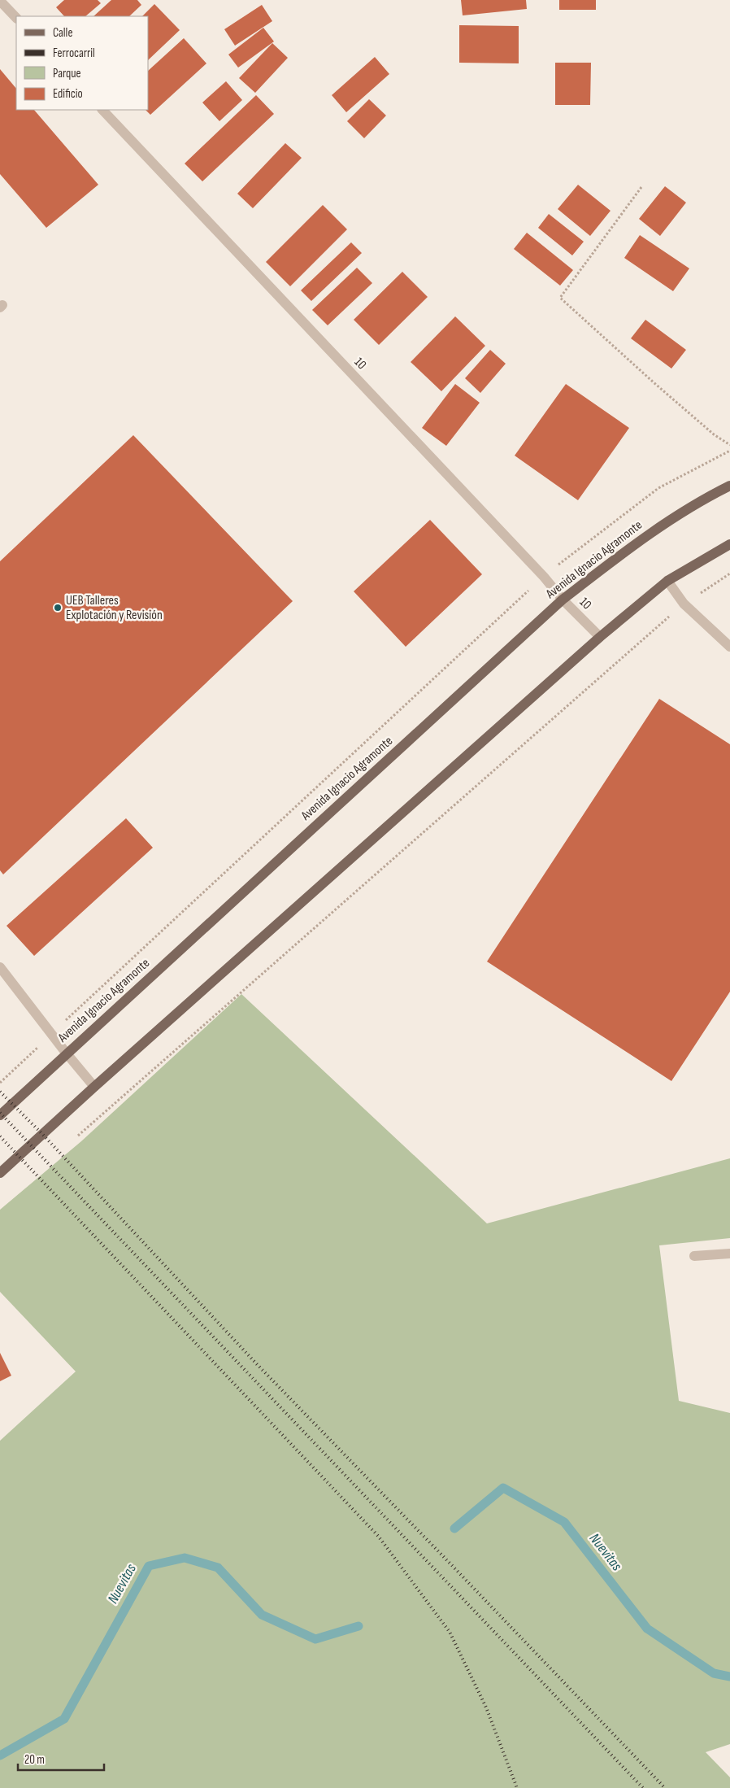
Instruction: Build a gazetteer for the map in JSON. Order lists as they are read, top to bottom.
{
  "streets": {
    "main road": ["Avenida Ignacio Agramonte"],
    "street": ["10"]
  },
  "crossings": [
    ["10", "Avenida Ignacio Agramonte"]
  ],
  "water": ["Nuevitas"],
  "places": ["UEB Talleres Explotación y Revisión"],
  "legend": [
    "Calle",
    "Ferrocarril",
    "Parque",
    "Edificio"
  ],
  "scale_bar": "20 m"
}
